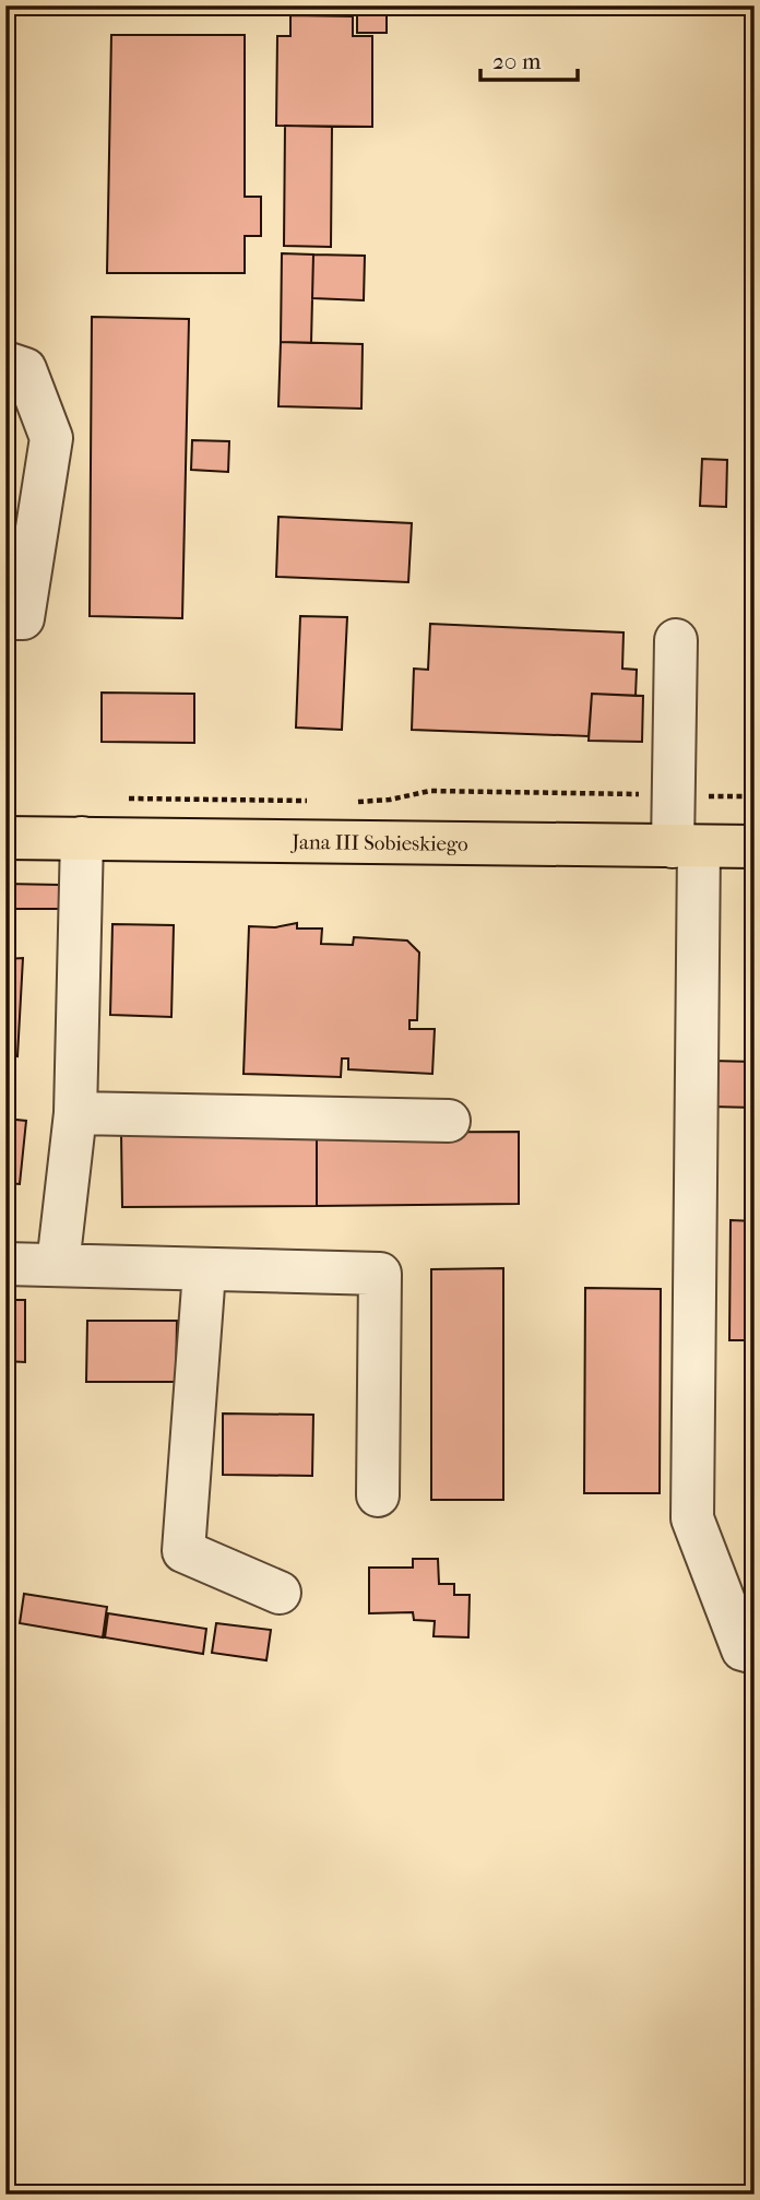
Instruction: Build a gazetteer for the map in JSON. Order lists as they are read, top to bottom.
{
  "streets": {
    "main road": ["Jana III Sobieskiego"]
  },
  "scale_bar": "20 m"
}
